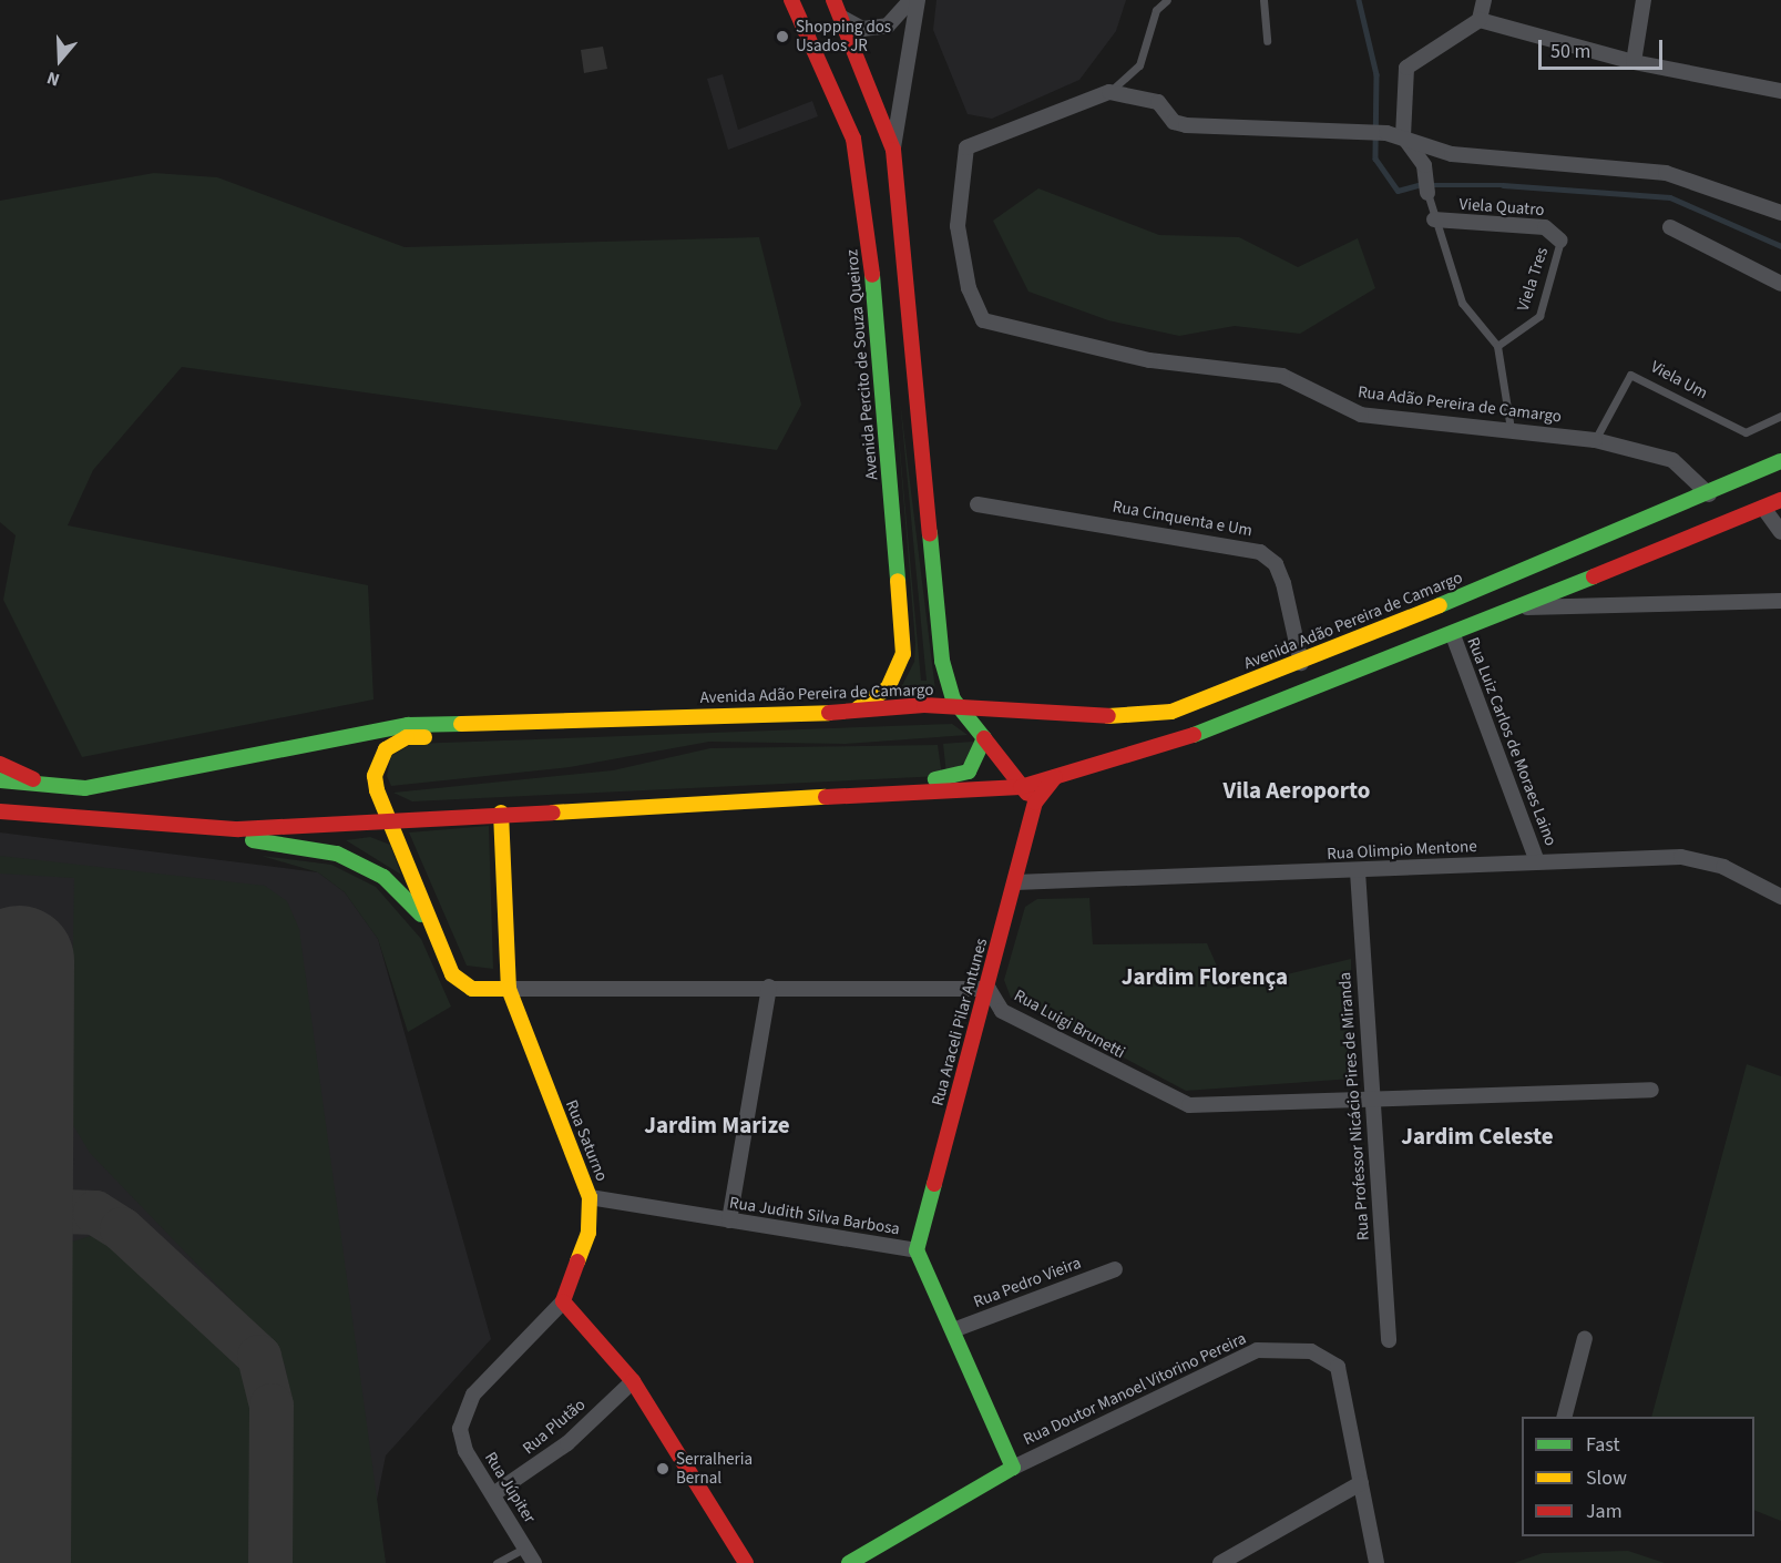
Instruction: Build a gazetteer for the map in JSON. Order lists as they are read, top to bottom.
{
  "streets": {
    "main road": [
      "Avenida Percito de Souza Queiroz",
      "Avenida Adão Pereira de Camargo",
      "Rua Araceli Pilar Antunes",
      "Rua Saturno",
      "Rua Judith Silva Barbosa",
      "Rua Doutor Manoel Vitorino Pereira"
    ],
    "street": [
      "Viela Quatro",
      "Rua Adão Pereira de Camargo",
      "Rua Cinquenta e Um",
      "Rua Luiz Carlos de Moraes Laino",
      "Rua Olimpio Mentone",
      "Rua Luigi Brunetti",
      "Rua Professor Nicácio Pires de Miranda",
      "Rua Pedro Vieira",
      "Rua Plutão",
      "Rua Júpiter"
    ],
    "lane": ["Viela Tres", "Viela Um"]
  },
  "crossings": [
    ["Viela Quatro", "Viela Tres"],
    ["Avenida Percito de Souza Queiroz", "Avenida Adão Pereira de Camargo"],
    ["Viela Um", "Rua Adão Pereira de Camargo"],
    ["Rua Adão Pereira de Camargo", "Avenida Adão Pereira de Camargo"],
    ["Rua Cinquenta e Um", "Avenida Adão Pereira de Camargo"],
    ["Rua Luiz Carlos de Moraes Laino", "Rua Olimpio Mentone"],
    ["Rua Olimpio Mentone", "Rua Araceli Pilar Antunes"],
    ["Rua Olimpio Mentone", "Rua Professor Nicácio Pires de Miranda"],
    ["Rua Araceli Pilar Antunes", "Rua Luigi Brunetti"],
    ["Rua Araceli Pilar Antunes", "Rua Judith Silva Barbosa"],
    ["Rua Luigi Brunetti", "Rua Professor Nicácio Pires de Miranda"],
    ["Rua Saturno", "Rua Judith Silva Barbosa"],
    ["Rua Saturno", "Rua Júpiter"],
    ["Rua Judith Silva Barbosa", "Rua Pedro Vieira"],
    ["Rua Judith Silva Barbosa", "Rua Doutor Manoel Vitorino Pereira"],
    ["Rua Plutão", "Rua Júpiter"]
  ],
  "districts": [
    "Vila Aeroporto",
    "Jardim Florença",
    "Jardim Marize",
    "Jardim Celeste"
  ],
  "places": ["Shopping dos Usados JR", "Serralheria Bernal"],
  "legend": ["Fast", "Slow", "Jam"],
  "scale_bar": "50 m",
  "north": "bottom"
}
